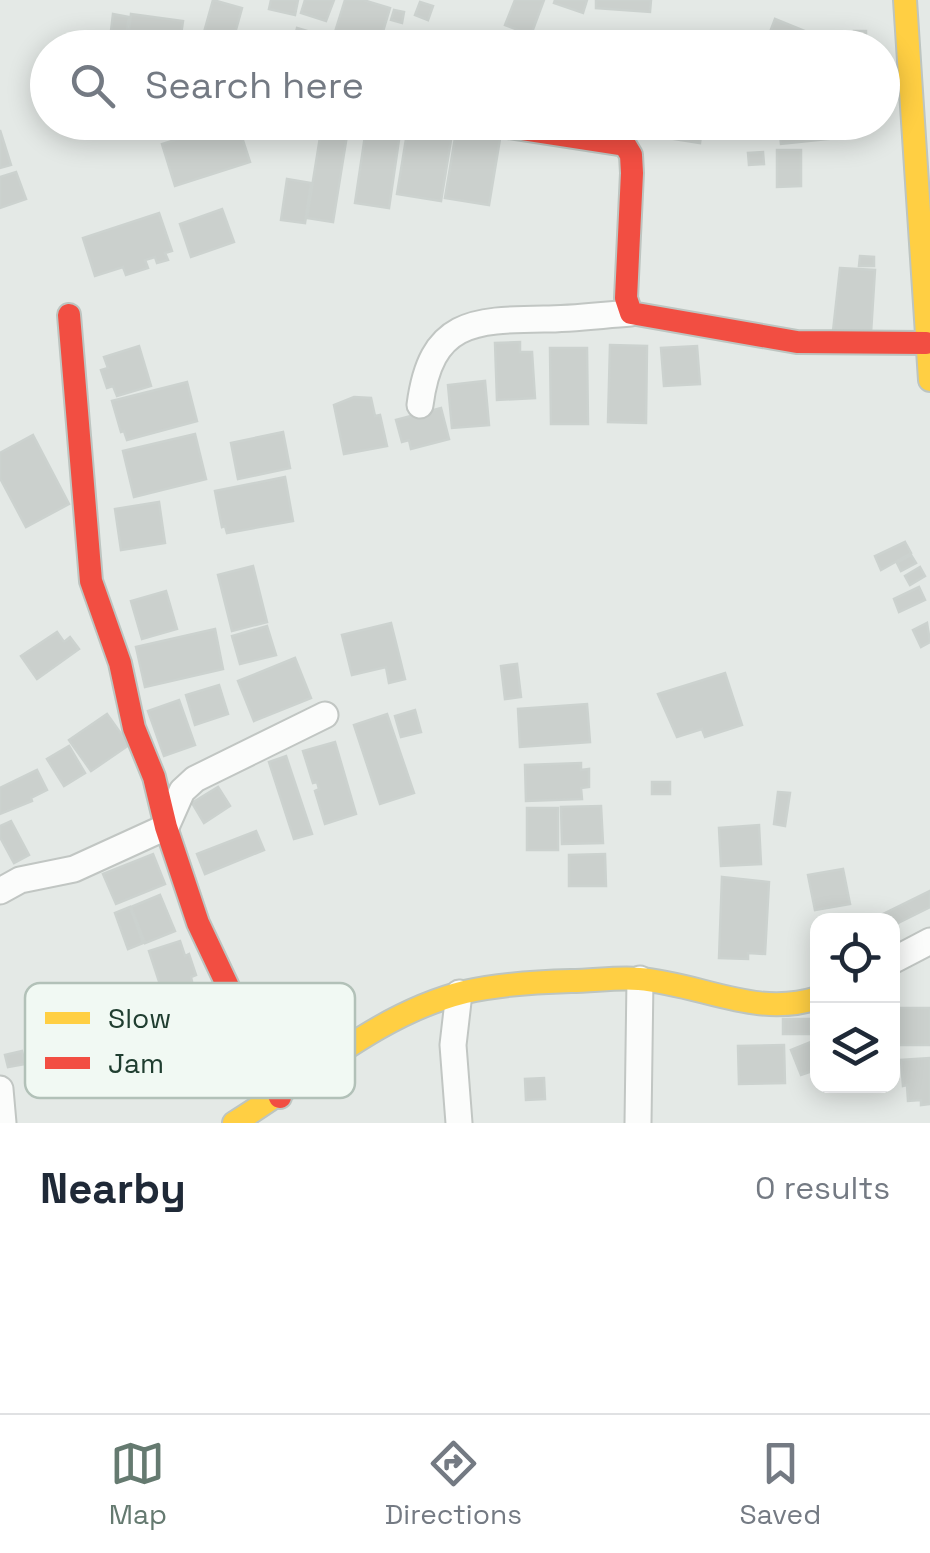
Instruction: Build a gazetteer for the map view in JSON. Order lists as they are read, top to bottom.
{
  "legend": ["Slow", "Jam"],
  "page": {
    "search": "Search here",
    "heading": ["Nearby", "0 results"],
    "nav": ["Map", "Directions", "Saved"]
  }
}
